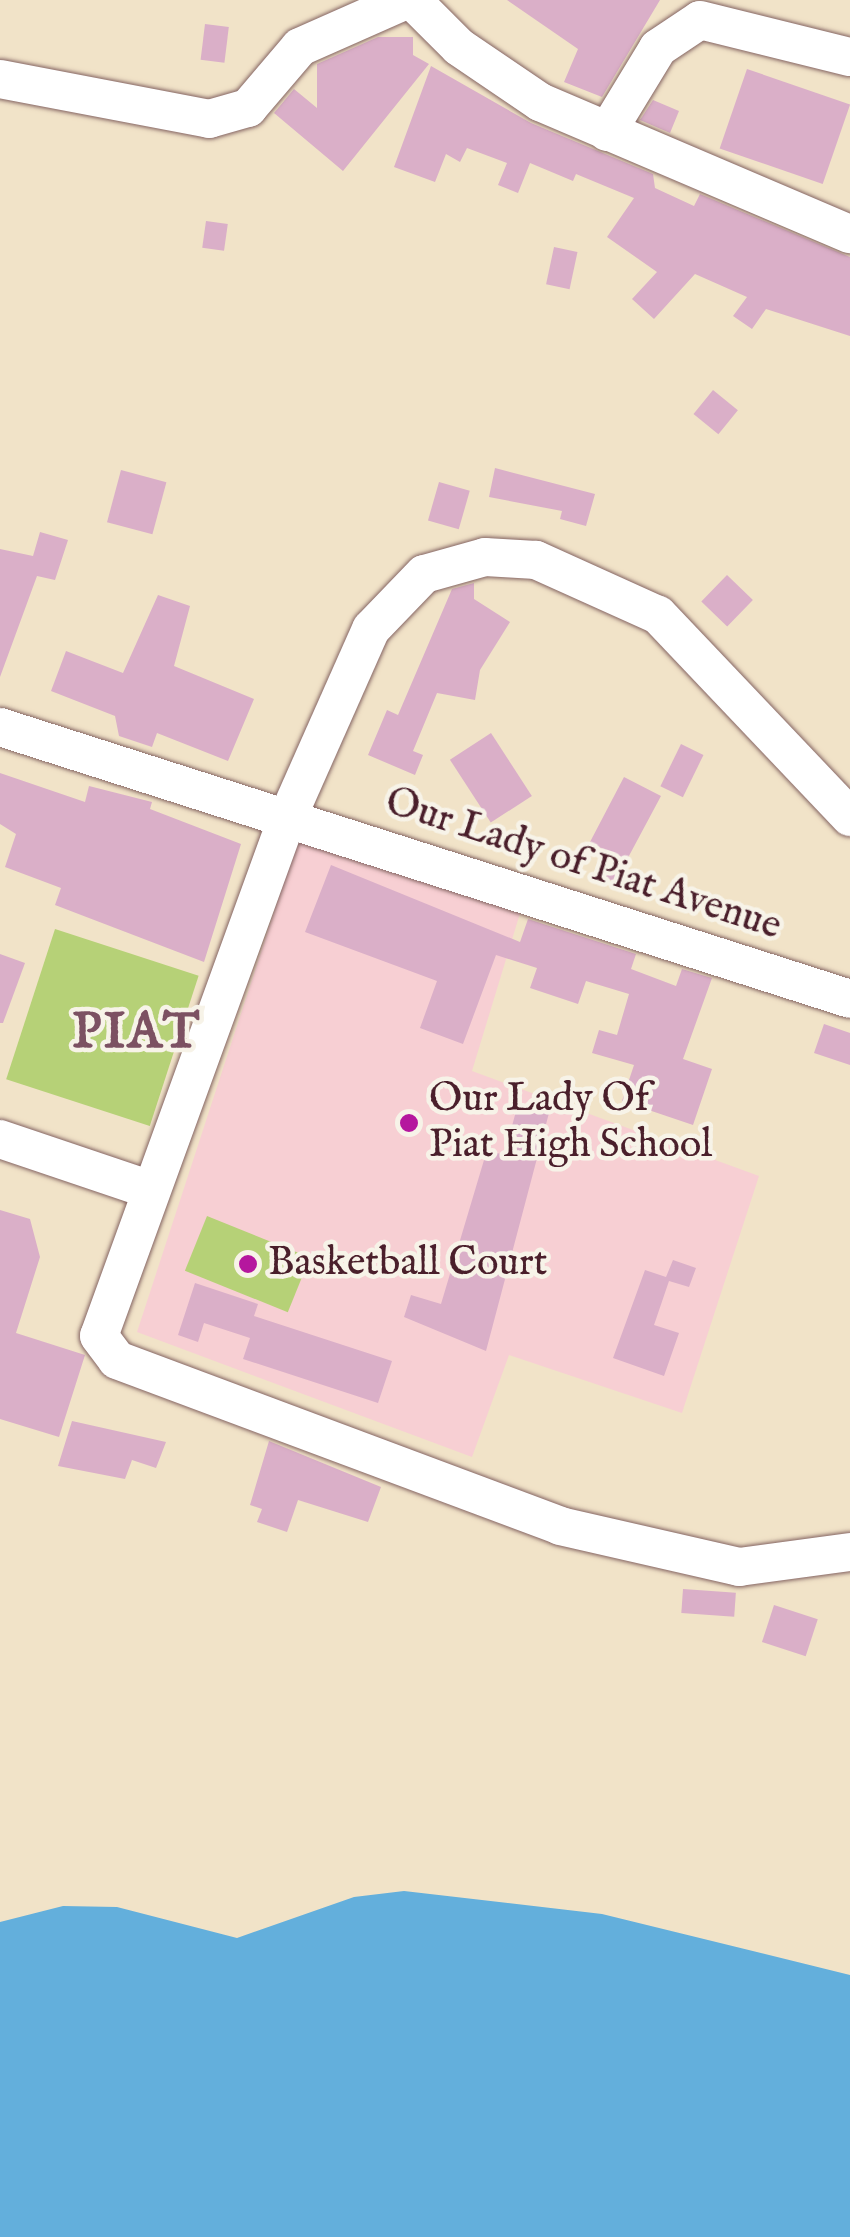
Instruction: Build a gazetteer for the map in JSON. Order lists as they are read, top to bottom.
{
  "streets": {
    "street": ["Our Lady of Piat Avenue"]
  },
  "districts": ["PIAT"],
  "places": ["Our Lady Of Piat High School", "Basketball Court"]
}
